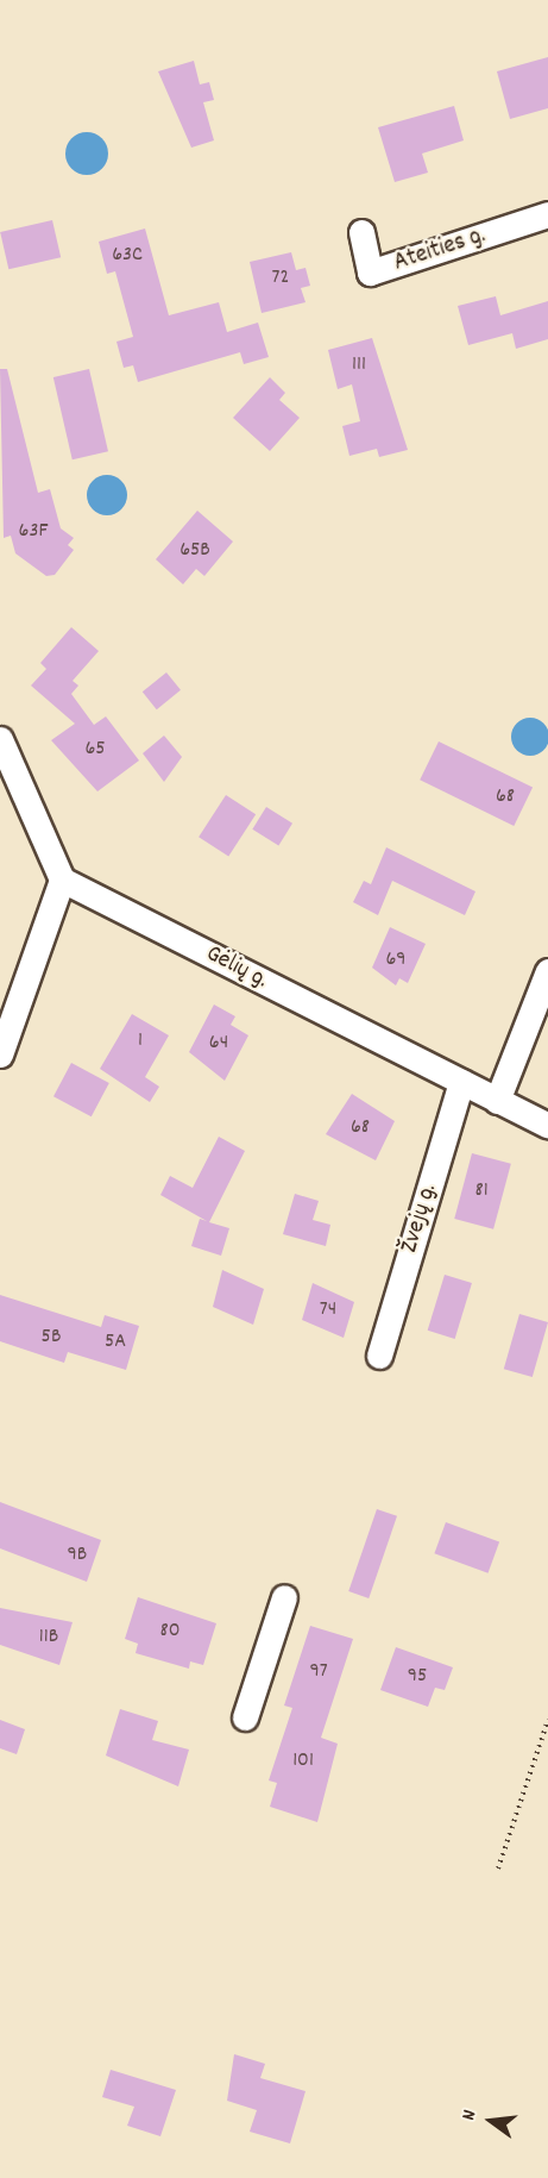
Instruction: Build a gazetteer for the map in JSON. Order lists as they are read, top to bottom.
{
  "streets": {
    "street": ["Ateities g.", "Gėlių g.", "Žvejų g."]
  },
  "crossings": [
    ["Gėlių g.", "Žvejų g."]
  ],
  "house_numbers": [
    "63C",
    "72",
    "111",
    "63F",
    "65B",
    "65",
    "68",
    "69",
    "1",
    "64",
    "68",
    "81",
    "74",
    "5B",
    "5A",
    "9B",
    "80",
    "11B",
    "97",
    "95",
    "101"
  ],
  "north": "left"
}
